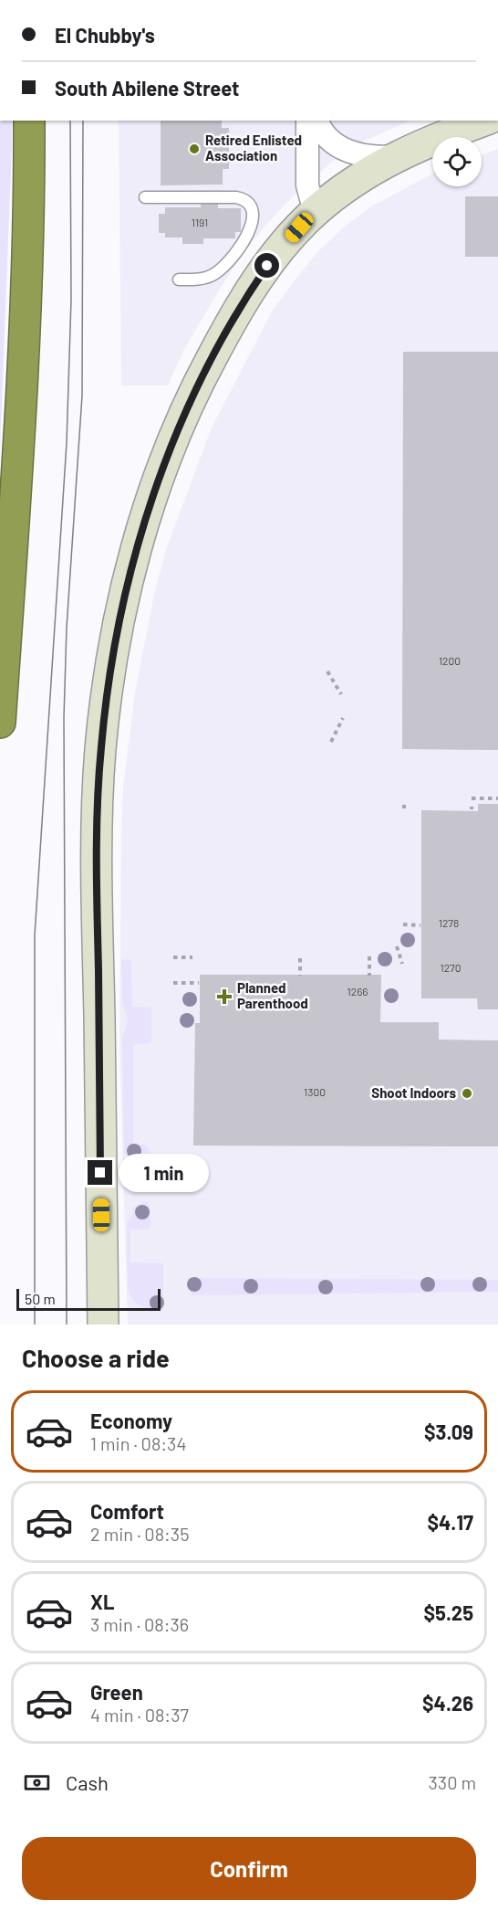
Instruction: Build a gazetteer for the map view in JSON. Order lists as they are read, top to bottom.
{
  "places": {
    "other": ["Retired Enlisted Association", "Shoot Indoors"],
    "health": ["Planned Parenthood"]
  },
  "house_numbers": [
    "1191",
    "1200",
    "1278",
    "1270",
    "1266",
    "1300"
  ],
  "scale_bar": "50 m",
  "page": {
    "banner": ["El Chubby's", "South Abilene Street"],
    "bubble": "1 min",
    "scale": "50 m",
    "heading": "Choose a ride",
    "list": [
      {
        "name": "Economy",
        "note": "1 min · 08:34",
        "value": "$3.09"
      },
      {
        "name": "Comfort",
        "note": "2 min · 08:35",
        "value": "$4.17"
      },
      {
        "name": "XL",
        "note": "3 min · 08:36",
        "value": "$5.25"
      },
      {
        "name": "Green",
        "note": "4 min · 08:37",
        "value": "$4.26"
      }
    ],
    "pay": ["Cash", "330 m"],
    "buttons": "Confirm"
  }
}
